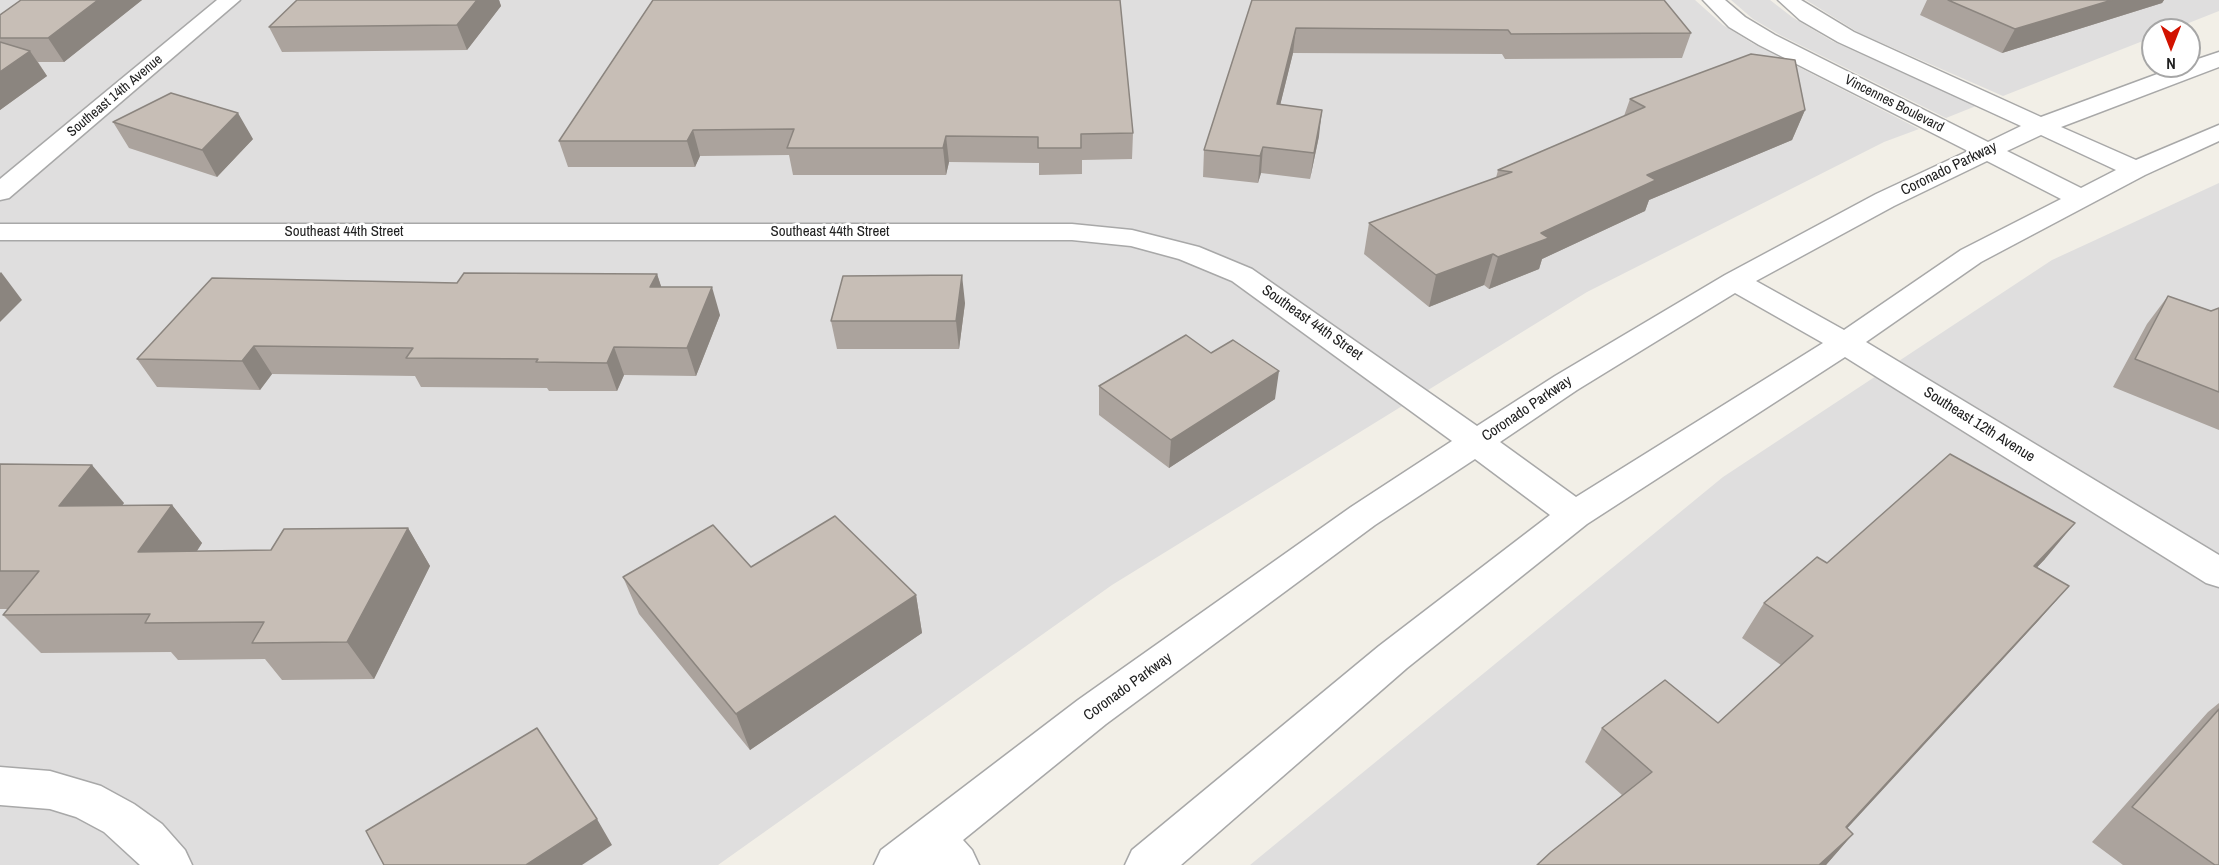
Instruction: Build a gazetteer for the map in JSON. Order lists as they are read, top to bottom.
{
  "streets": {
    "street": [
      "Southeast 14th Avenue",
      "Vincennes Boulevard",
      "Coronado Parkway",
      "Southeast 44th Street",
      "Southeast 12th Avenue"
    ]
  },
  "crossings": [
    ["Vincennes Boulevard", "Coronado Parkway"],
    ["Coronado Parkway", "Southeast 44th Street"],
    ["Coronado Parkway", "Southeast 12th Avenue"]
  ],
  "north": "bottom"
}
